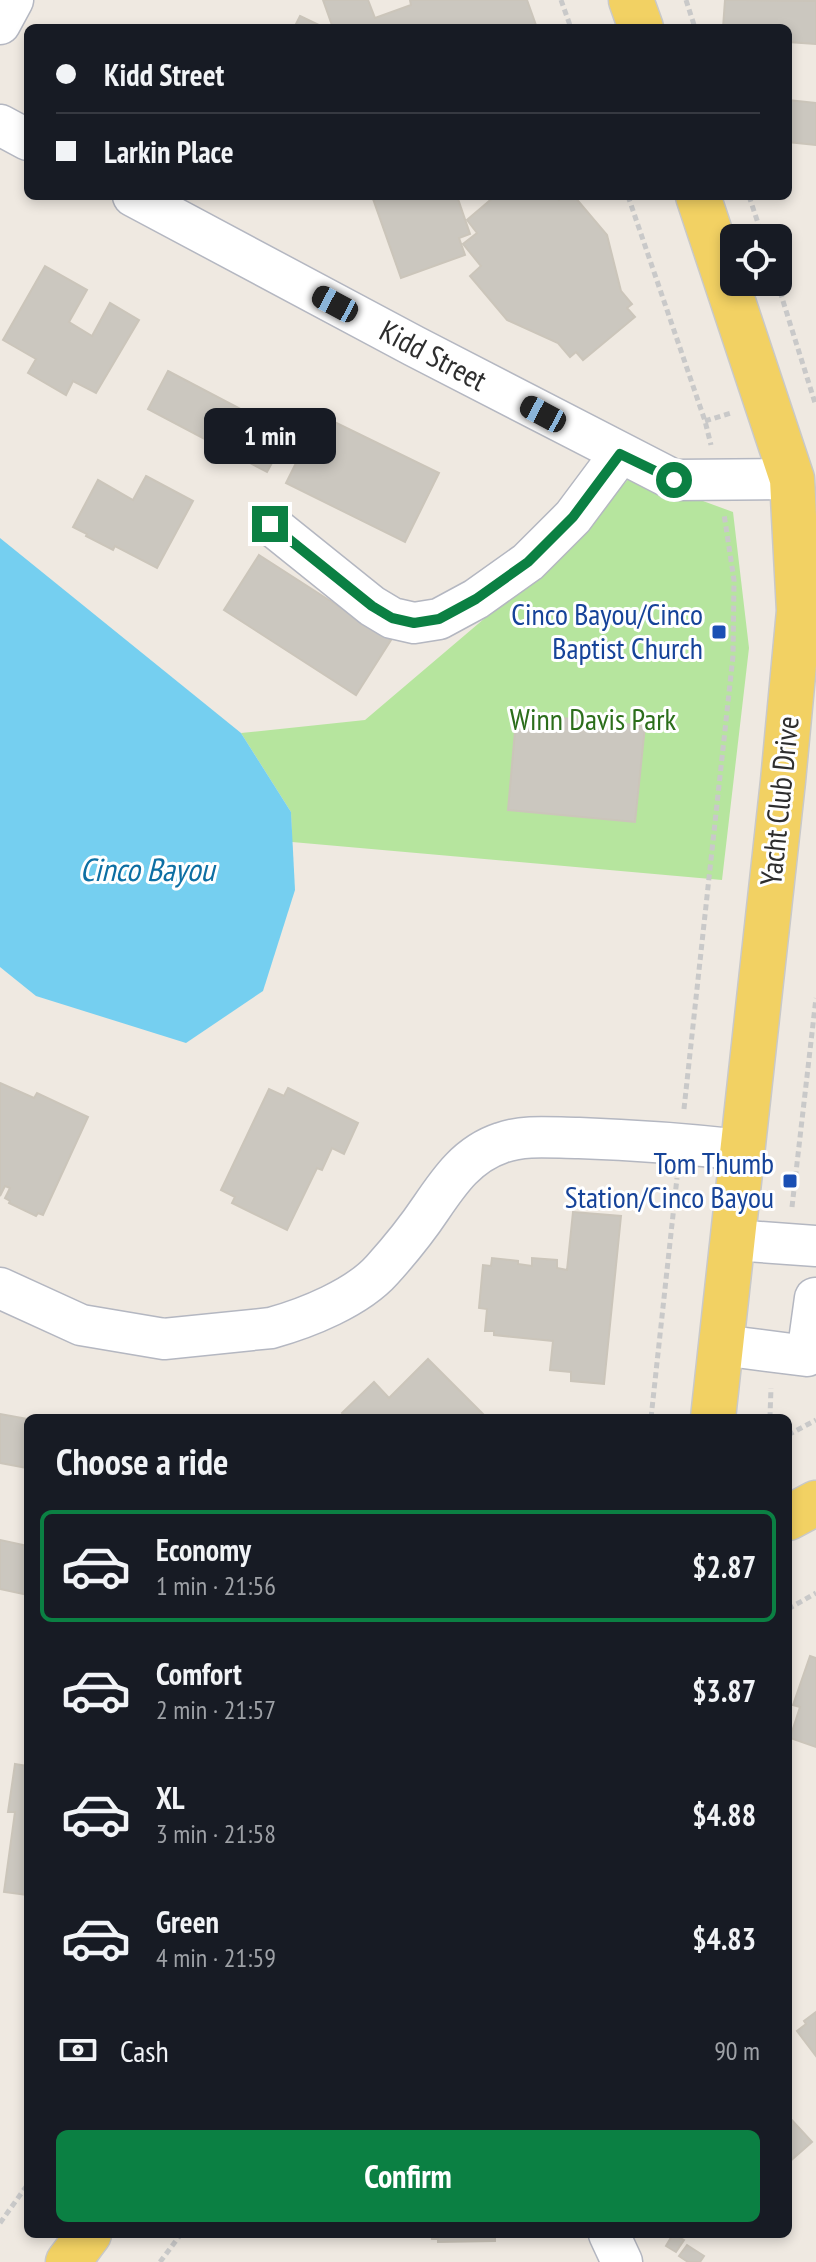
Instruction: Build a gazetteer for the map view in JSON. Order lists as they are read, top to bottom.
{
  "streets": {
    "main road": ["Yacht Club Drive"],
    "street": ["Kidd Street"]
  },
  "crossings": [
    ["Kidd Street", "Yacht Club Drive"]
  ],
  "water": ["Cinco Bayou"],
  "parks": ["Winn Davis Park"],
  "places": {
    "transit": ["Cinco Bayou/Cinco Baptist Church", "Tom Thumb Station/Cinco Bayou"]
  },
  "page": {
    "banner": ["Kidd Street", "Larkin Place"],
    "bubble": "1 min",
    "heading": "Choose a ride",
    "list": [
      {
        "name": "Economy",
        "note": "1 min · 21:56",
        "value": "$2.87"
      },
      {
        "name": "Comfort",
        "note": "2 min · 21:57",
        "value": "$3.87"
      },
      {
        "name": "XL",
        "note": "3 min · 21:58",
        "value": "$4.88"
      },
      {
        "name": "Green",
        "note": "4 min · 21:59",
        "value": "$4.83"
      }
    ],
    "pay": ["Cash", "90 m"],
    "buttons": "Confirm"
  }
}
